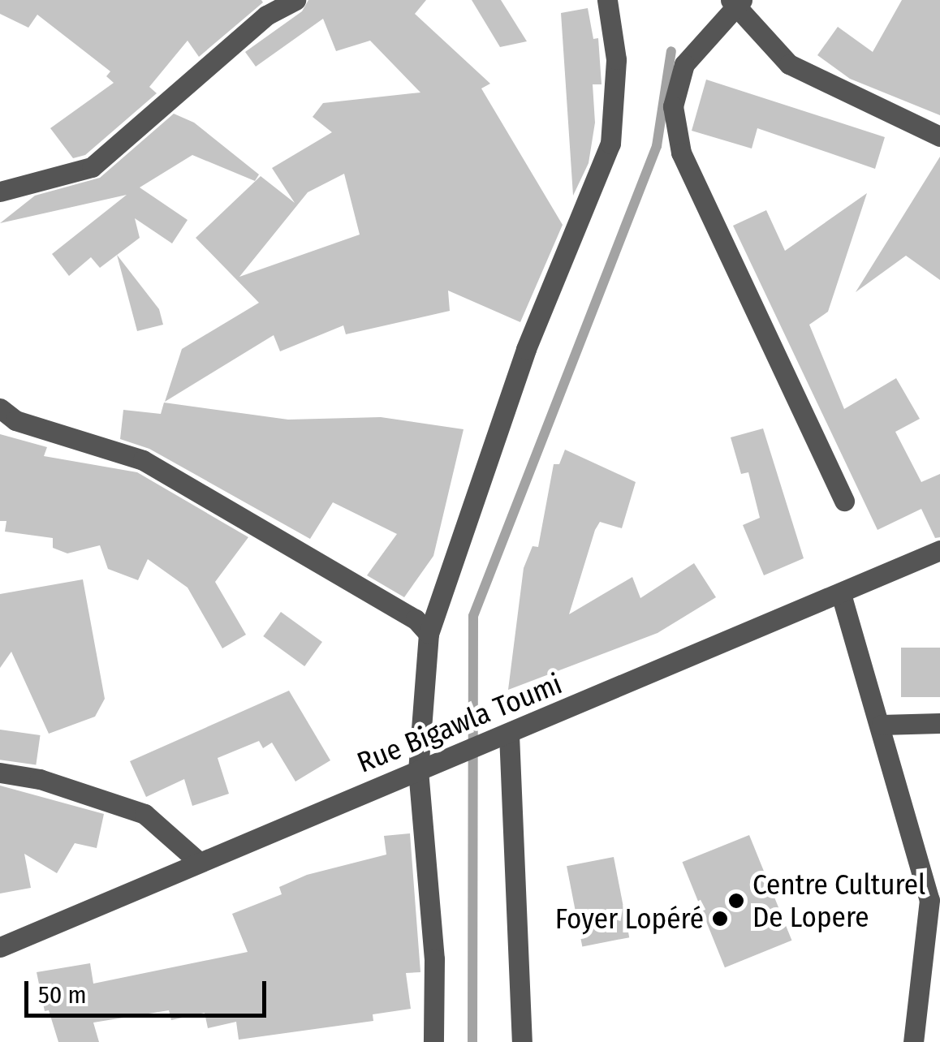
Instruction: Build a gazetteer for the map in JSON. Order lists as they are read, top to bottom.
{
  "streets": {
    "street": ["Rue Bigawla Toumi"]
  },
  "places": ["Centre Culturel De Lopere", "Foyer Lopéré"],
  "scale_bar": "50 m"
}
